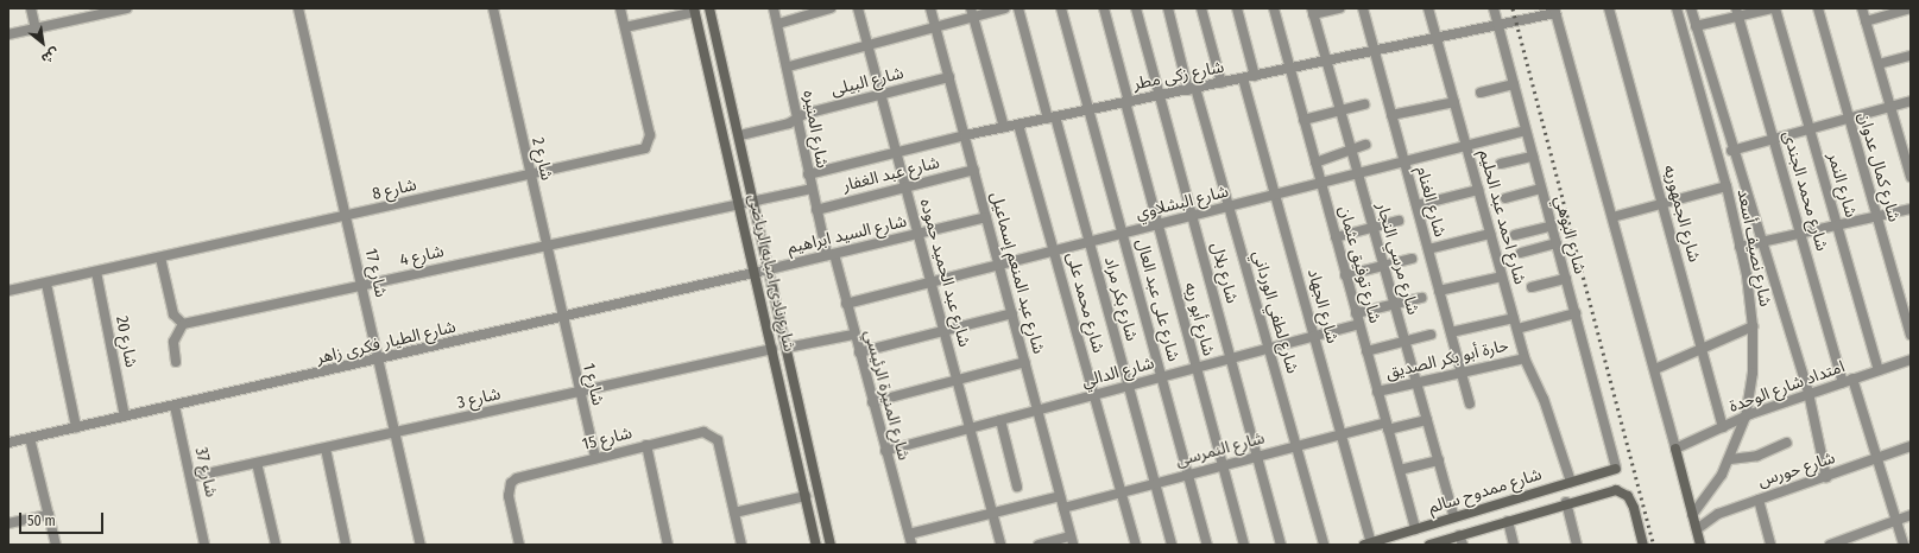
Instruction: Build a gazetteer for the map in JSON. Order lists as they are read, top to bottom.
{
  "streets": {
    "main road": ["شارع نادى امبابه الرياضى", "شارع ممدوح سالم"],
    "street": [
      "شارع زكى مطر",
      "شارع البيلى",
      "شارع المنيره",
      "شارع 2",
      "شارع كمال عدوان",
      "شارع عبد الغفار",
      "شارع النمر",
      "شارع 8",
      "شارع محمد الجندى",
      "شارع الغنام",
      "شارع البشلاوي",
      "شارع الجمهوريه",
      "شارع احمد عبد الحليم",
      "شارع السيد ابراهيم",
      "شارع البوهي",
      "شارع نصيف أسعد",
      "شارع 4",
      "شارع مرسي النجار",
      "شارع توفيق عثمان",
      "شارع 17",
      "شارع عبد الحميد حموده",
      "شارع عبد المنعم إسماعيل",
      "شارع بلال",
      "شارع بكر مراد",
      "شارع على عبد العال",
      "شارع محمد على",
      "شارع الجهاد",
      "شارع لطفي الورداني",
      "شارع أبو ريه",
      "شارع 20",
      "شارع الطيار فكرى زاهر",
      "حارة أبو بكر الصديق",
      "شارع الدالي",
      "شارع 1",
      "امتداد شارع الوحدة",
      "شارع المنيرة الرئيسي",
      "شارع 3",
      "شارع 15",
      "شارع النمرسى",
      "شارع حورس",
      "شارع 37"
    ]
  },
  "crossings": [
    ["شارع زكى مطر", "شارع المنيره"],
    ["شارع زكى مطر", "شارع الغنام"],
    ["شارع زكى مطر", "شارع احمد عبد الحليم"],
    ["شارع زكى مطر", "شارع البوهي"],
    ["شارع زكى مطر", "شارع مرسي النجار"],
    ["شارع زكى مطر", "شارع توفيق عثمان"],
    ["شارع زكى مطر", "شارع عبد الحميد حموده"],
    ["شارع زكى مطر", "شارع عبد المنعم إسماعيل"],
    ["شارع زكى مطر", "شارع بلال"],
    ["شارع زكى مطر", "شارع بكر مراد"],
    ["شارع زكى مطر", "شارع على عبد العال"],
    ["شارع زكى مطر", "شارع محمد على"],
    ["شارع زكى مطر", "شارع الجهاد"],
    ["شارع زكى مطر", "شارع لطفي الورداني"],
    ["شارع زكى مطر", "شارع أبو ريه"],
    ["شارع البيلى", "شارع المنيره"],
    ["شارع البيلى", "شارع نادى امبابه الرياضى"],
    ["شارع البيلى", "شارع عبد الحميد حموده"],
    ["شارع البيلى", "شارع عبد المنعم إسماعيل"],
    ["شارع المنيره", "شارع عبد الغفار"],
    ["شارع المنيره", "شارع السيد ابراهيم"],
    ["شارع المنيره", "شارع 4"],
    ["شارع المنيره", "شارع المنيرة الرئيسي"],
    ["شارع 2", "شارع 8"],
    ["شارع 2", "شارع 4"],
    ["شارع 2", "شارع الطيار فكرى زاهر"],
    ["شارع 2", "شارع 1"],
    ["شارع عبد الغفار", "شارع عبد الحميد حموده"],
    ["شارع عبد الغفار", "شارع عبد المنعم إسماعيل"],
    ["شارع النمر", "امتداد شارع الوحدة"],
    ["شارع 8", "شارع 17"],
    ["شارع 8", "شارع 20"],
    ["شارع محمد الجندى", "امتداد شارع الوحدة"],
    ["شارع محمد الجندى", "شارع حورس"],
    ["شارع الغنام", "شارع البشلاوي"],
    ["شارع الغنام", "حارة أبو بكر الصديق"],
    ["شارع البشلاوي", "شارع احمد عبد الحليم"],
    ["شارع البشلاوي", "شارع البوهي"],
    ["شارع البشلاوي", "شارع مرسي النجار"],
    ["شارع البشلاوي", "شارع توفيق عثمان"],
    ["شارع البشلاوي", "شارع عبد الحميد حموده"],
    ["شارع البشلاوي", "شارع عبد المنعم إسماعيل"],
    ["شارع البشلاوي", "شارع بلال"],
    ["شارع البشلاوي", "شارع بكر مراد"],
    ["شارع البشلاوي", "شارع على عبد العال"],
    ["شارع البشلاوي", "شارع محمد على"],
    ["شارع البشلاوي", "شارع الجهاد"],
    ["شارع البشلاوي", "شارع لطفي الورداني"],
    ["شارع البشلاوي", "شارع أبو ريه"],
    ["شارع البشلاوي", "شارع المنيرة الرئيسي"],
    ["شارع الجمهوريه", "امتداد شارع الوحدة"],
    ["شارع احمد عبد الحليم", "حارة أبو بكر الصديق"],
    ["شارع احمد عبد الحليم", "شارع ممدوح سالم"],
    ["شارع السيد ابراهيم", "شارع نادى امبابه الرياضى"],
    ["شارع السيد ابراهيم", "شارع عبد الحميد حموده"],
    ["شارع السيد ابراهيم", "شارع عبد المنعم إسماعيل"],
    ["شارع السيد ابراهيم", "شارع الطيار فكرى زاهر"],
    ["شارع السيد ابراهيم", "شارع المنيرة الرئيسي"],
    ["شارع البوهي", "شارع ممدوح سالم"],
    ["شارع نصيف أسعد", "امتداد شارع الوحدة"],
    ["شارع نصيف أسعد", "شارع حورس"],
    ["شارع 4", "شارع 17"],
    ["شارع 4", "شارع نادى امبابه الرياضى"],
    ["شارع مرسي النجار", "حارة أبو بكر الصديق"],
    ["شارع مرسي النجار", "شارع النمرسى"],
    ["شارع مرسي النجار", "شارع ممدوح سالم"],
    ["شارع توفيق عثمان", "حارة أبو بكر الصديق"],
    ["شارع توفيق عثمان", "شارع الدالي"],
    ["شارع توفيق عثمان", "شارع النمرسى"],
    ["شارع توفيق عثمان", "شارع ممدوح سالم"],
    ["شارع 17", "شارع الطيار فكرى زاهر"],
    ["شارع 17", "شارع 3"],
    ["شارع نادى امبابه الرياضى", "شارع الطيار فكرى زاهر"],
    ["شارع نادى امبابه الرياضى", "شارع 3"],
    ["شارع عبد الحميد حموده", "شارع الدالي"],
    ["شارع عبد المنعم إسماعيل", "شارع الدالي"],
    ["شارع عبد المنعم إسماعيل", "شارع النمرسى"],
    ["شارع بلال", "شارع الدالي"],
    ["شارع بلال", "شارع النمرسى"],
    ["شارع بكر مراد", "شارع الدالي"],
    ["شارع بكر مراد", "شارع النمرسى"],
    ["شارع على عبد العال", "شارع الدالي"],
    ["شارع على عبد العال", "شارع النمرسى"],
    ["شارع محمد على", "شارع الدالي"],
    ["شارع محمد على", "شارع النمرسى"],
    ["شارع الجهاد", "شارع الدالي"],
    ["شارع الجهاد", "شارع النمرسى"],
    ["شارع الجهاد", "شارع ممدوح سالم"],
    ["شارع لطفي الورداني", "شارع الدالي"],
    ["شارع لطفي الورداني", "شارع النمرسى"],
    ["شارع أبو ريه", "شارع الدالي"],
    ["شارع أبو ريه", "شارع النمرسى"],
    ["شارع 20", "شارع الطيار فكرى زاهر"],
    ["شارع الطيار فكرى زاهر", "شارع 1"],
    ["شارع الطيار فكرى زاهر", "شارع 37"],
    ["شارع الدالي", "شارع المنيرة الرئيسي"],
    ["شارع 1", "شارع 3"],
    ["شارع 1", "شارع 15"],
    ["شارع 3", "شارع 37"]
  ],
  "scale_bar": "50 m",
  "north": "bottom right"
}
